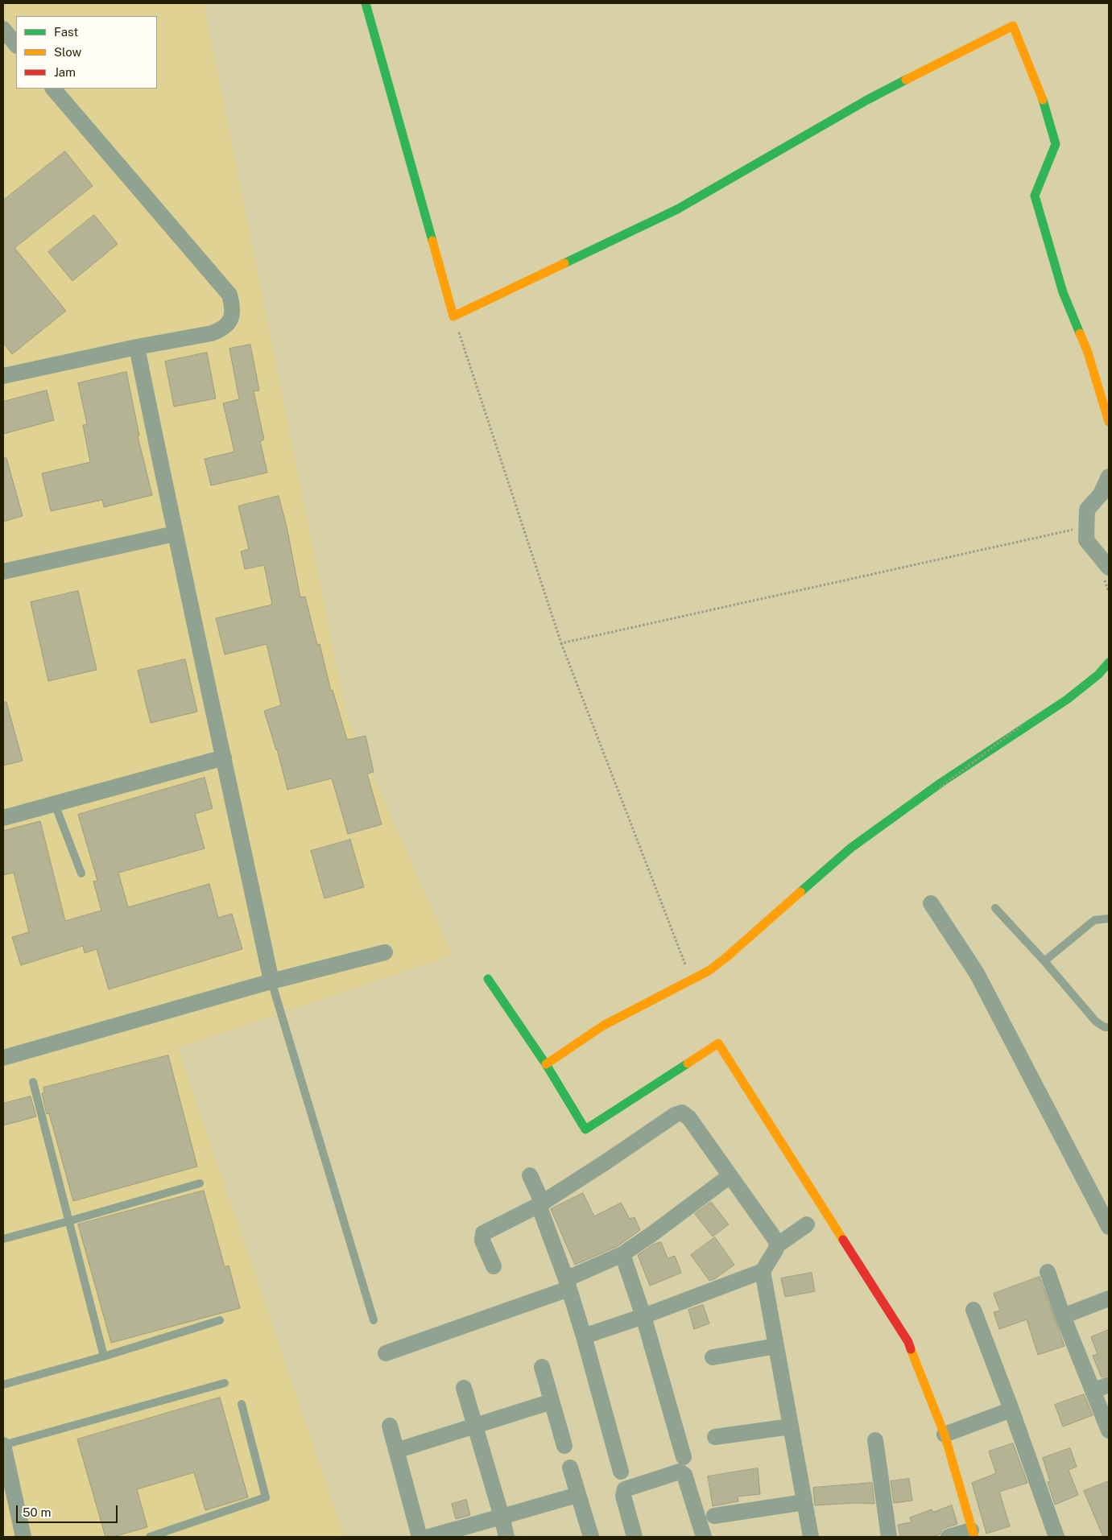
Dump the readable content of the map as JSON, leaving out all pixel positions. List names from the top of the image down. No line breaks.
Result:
{"legend":["Fast","Slow","Jam"],"scale_bar":"50 m"}
